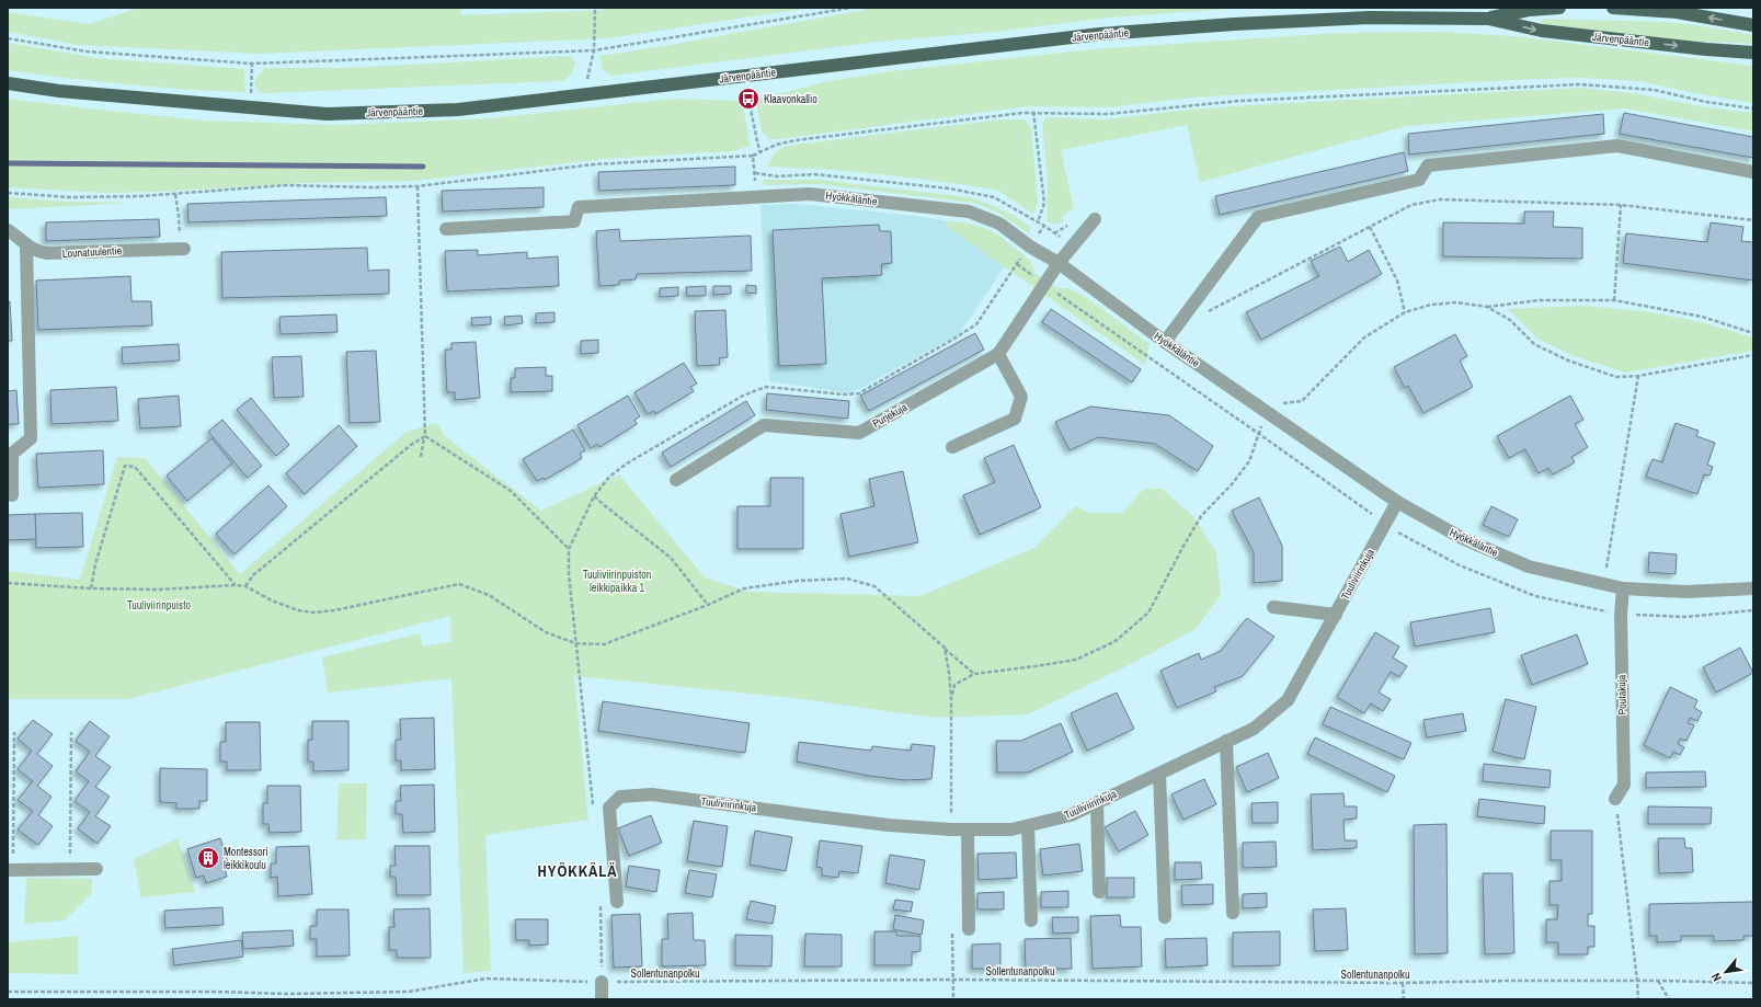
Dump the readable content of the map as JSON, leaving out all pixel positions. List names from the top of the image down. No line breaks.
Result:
{"streets":{"main road":["Järvenpääntie"],"street":["Hyökkäläntie","Lounatuulentie","Purjekuja","Tuuliviirinkuja","Poutakuja"],"path":["Sollentunanpolku"]},"crossings":[["Hyökkäläntie","Purjekuja"],["Hyökkäläntie","Tuuliviirinkuja"],["Hyökkäläntie","Poutakuja"]],"districts":["HYÖKKÄLÄ"],"parks":["Tuuliviirinpuiston leikkipaikka 1","Tuuliviirinpuisto"],"places":{"bus stop":["Klaavonkallio"],"building":["Montessori leikkikoulu"]},"north":"bottom left"}
